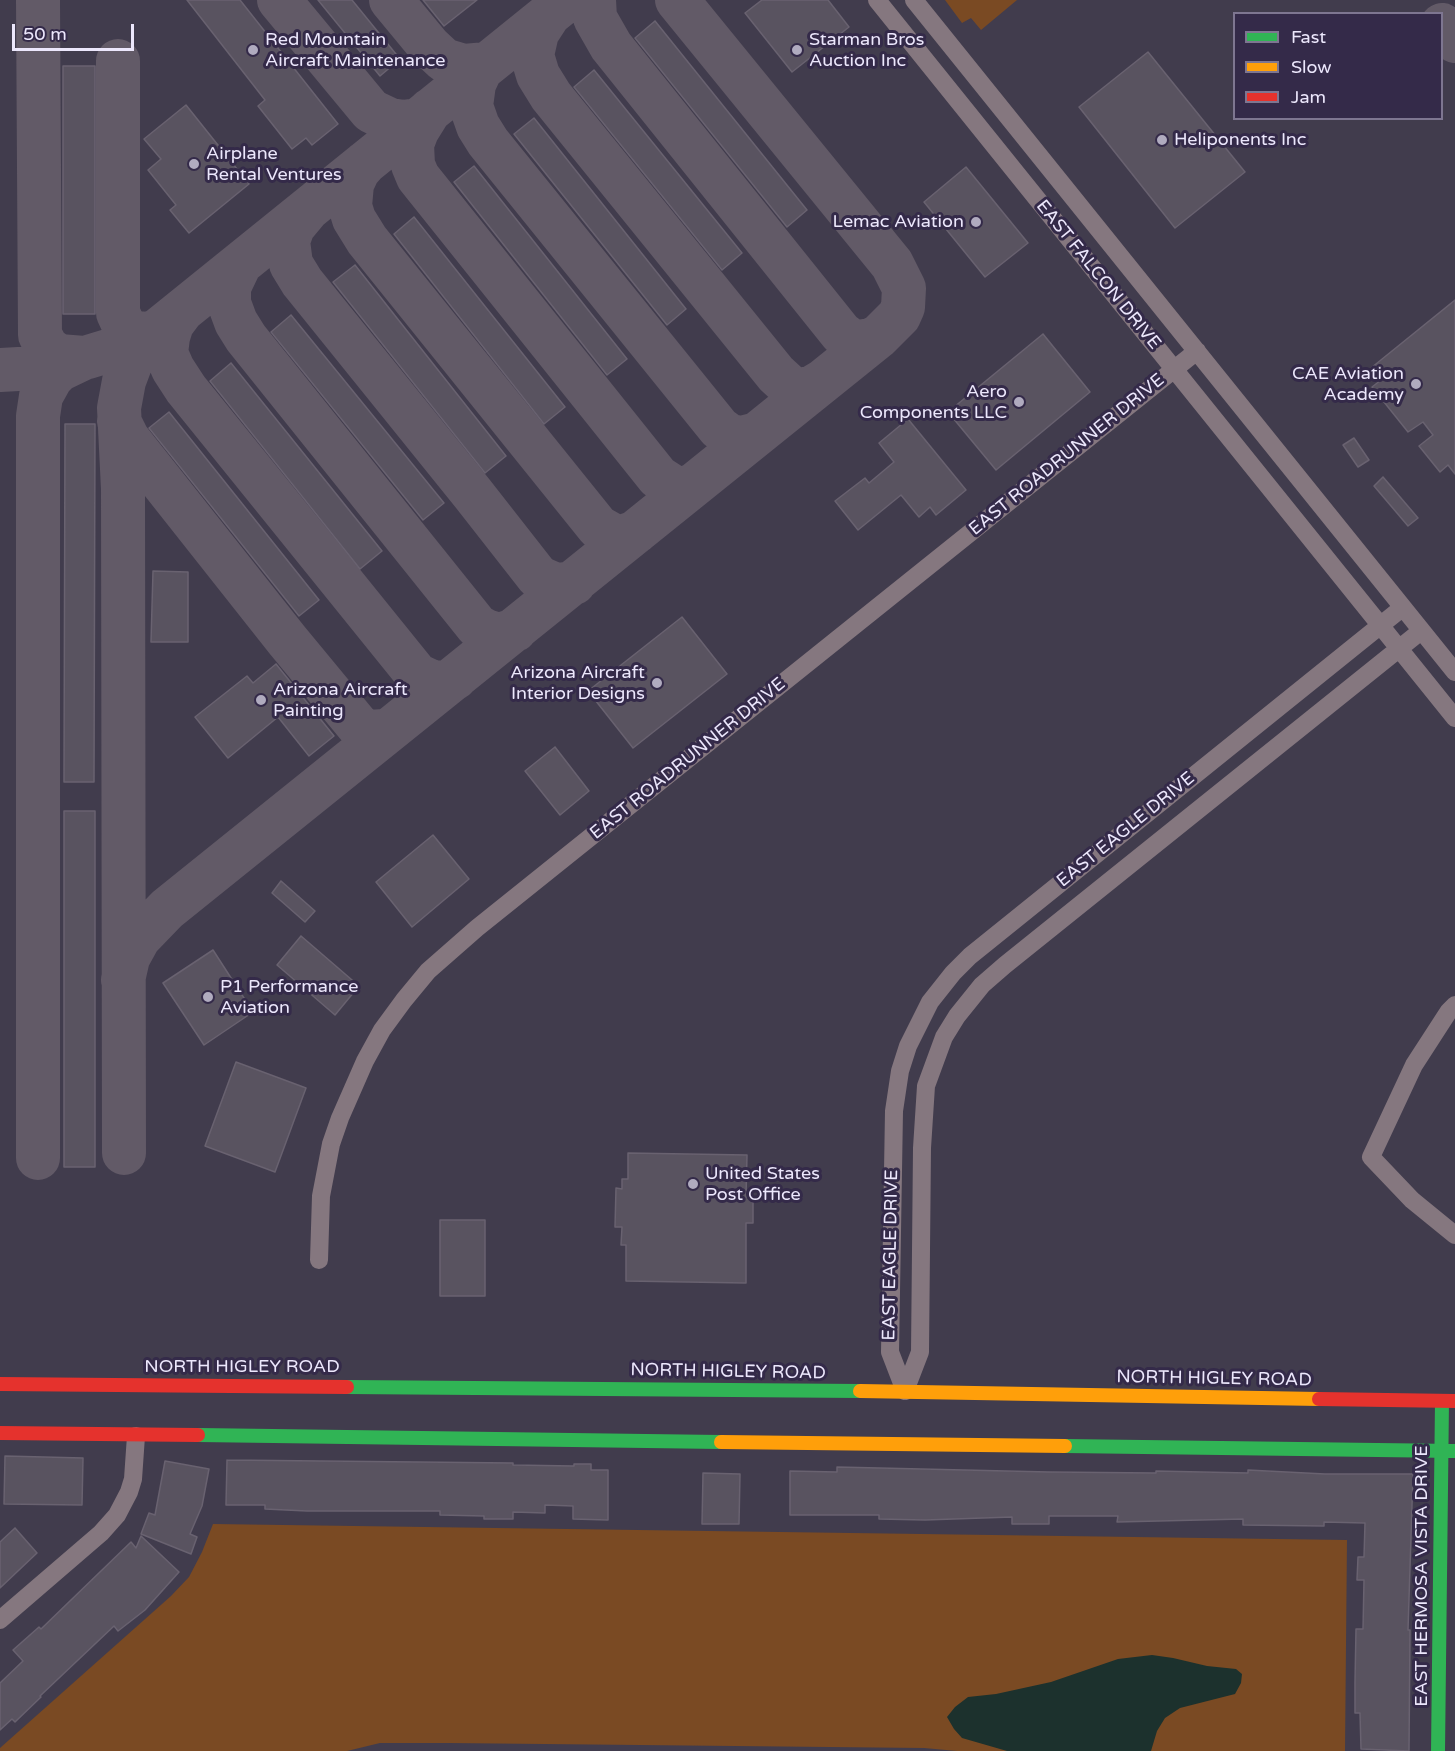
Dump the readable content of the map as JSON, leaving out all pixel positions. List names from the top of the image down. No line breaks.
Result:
{"streets":{"street":["EAST FALCON DRIVE","EAST ROADRUNNER DRIVE","EAST EAGLE DRIVE","NORTH HIGLEY ROAD","EAST HERMOSA VISTA DRIVE"]},"crossings":[["EAST FALCON DRIVE","EAST ROADRUNNER DRIVE"],["EAST FALCON DRIVE","EAST EAGLE DRIVE"],["EAST EAGLE DRIVE","NORTH HIGLEY ROAD"],["NORTH HIGLEY ROAD","EAST HERMOSA VISTA DRIVE"]],"places":["Red Mountain Aircraft Maintenance","Starman Bros Auction Inc","Heliponents Inc","Airplane Rental Ventures","Lemac Aviation","CAE Aviation Academy","Aero Components LLC","Arizona Aircraft Interior Designs","Arizona Aircraft Painting","P1 Performance Aviation","United States Post Office"],"legend":["Fast","Slow","Jam"],"scale_bar":"50 m"}
